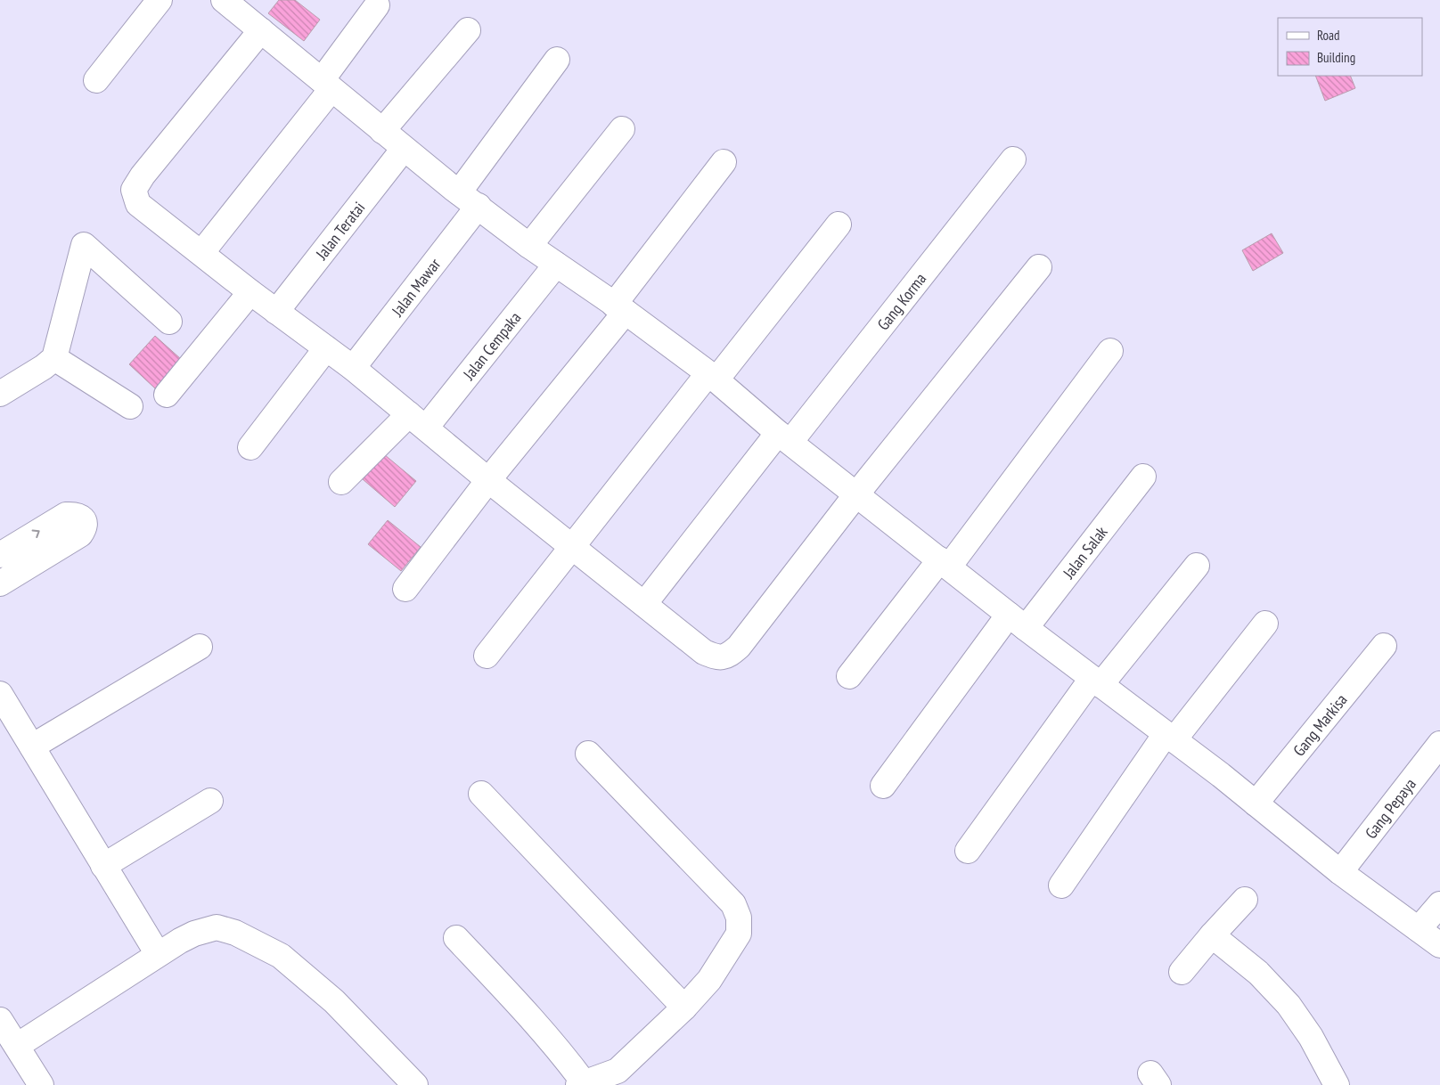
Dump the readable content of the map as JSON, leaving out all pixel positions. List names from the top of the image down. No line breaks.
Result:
{"streets":{"street":["Jalan Teratai","Jalan Mawar","Gang Korma","Jalan Cempaka","Jalan Salak","Gang Markisa","Gang Pepaya"]},"legend":["Road","Building"]}
